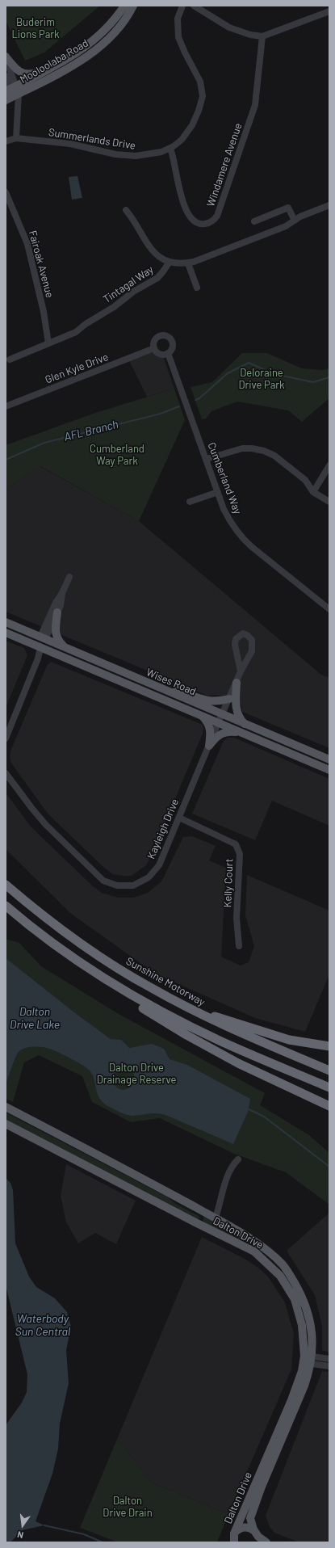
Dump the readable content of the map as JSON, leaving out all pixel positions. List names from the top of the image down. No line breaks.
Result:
{"streets":{"highway":["Sunshine Motorway"],"main road":["Mooloolaba Road","Wises Road","Dalton Drive"],"street":["Summerlands Drive","Windamere Avenue","Fairoak Avenue","Tintagal Way","Glen Kyle Drive","Cumberland Way","Kayleigh Drive","Kelly Court"]},"crossings":[["Summerlands Drive","Windamere Avenue"],["Fairoak Avenue","Tintagal Way"],["Glen Kyle Drive","Cumberland Way"],["Wises Road","Kayleigh Drive"],["Kayleigh Drive","Kelly Court"]],"water":["AFL Branch","Dalton Drive Lake","Waterbody Sun Central"],"parks":["Buderim Lions Park","Deloraine Drive Park","Cumberland Way Park","Dalton Drive Drainage Reserve","Dalton Drive Drain"],"north":"bottom"}
